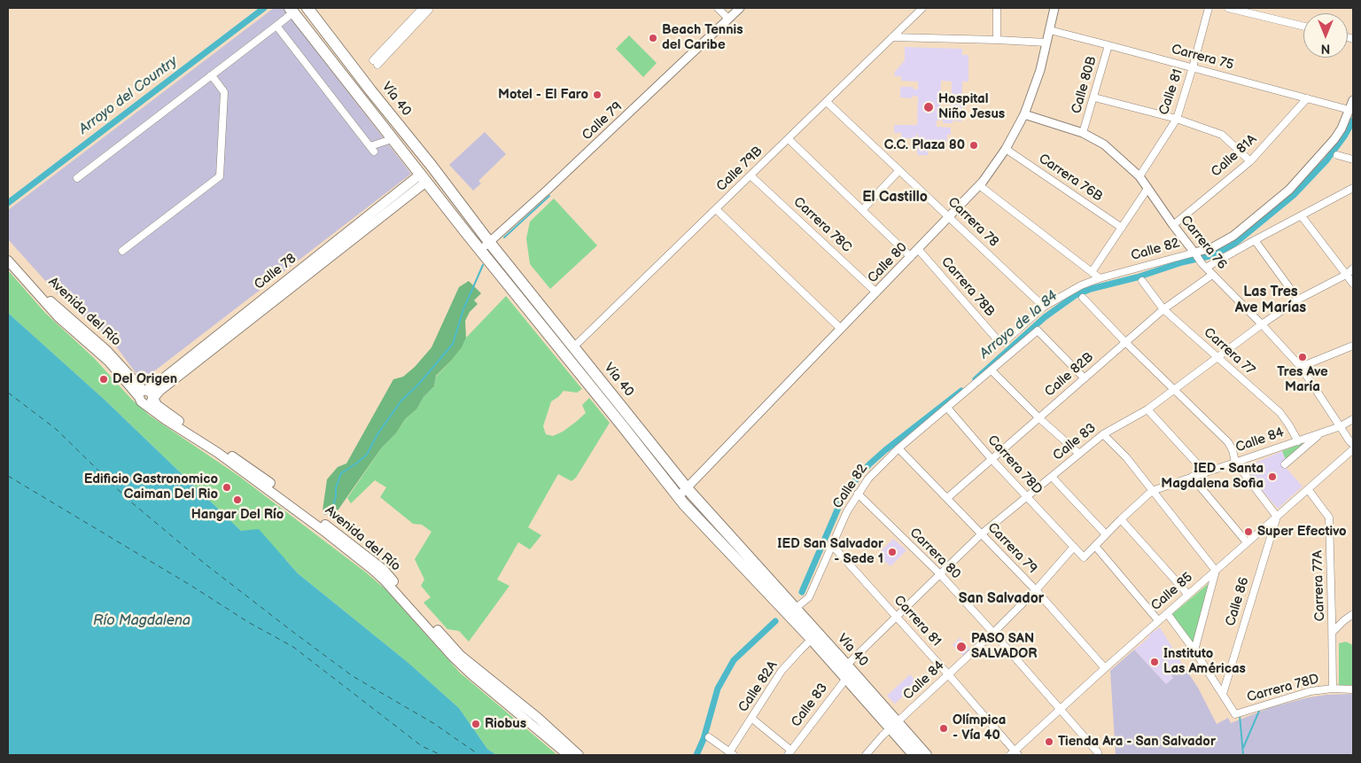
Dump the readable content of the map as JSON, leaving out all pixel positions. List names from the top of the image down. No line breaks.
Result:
{"streets":{"highway":["Vía 40"],"main road":["Calle 78","Avenida del Río"],"street":["Carrera 75","Calle 80B","Calle 81","Calle 79","Calle 81A","Calle 79B","Carrera 76B","Carrera 78","Carrera 78C","Carrera 76","Calle 82","Calle 80","Carrera 78B","Carrera 77","Calle 82B","Calle 84","Calle 83","Carrera 78D","Carrera 79","Carrera 80","Carrera 77A","Calle 85","Calle 86","Carrera 81","Calle 82A"]},"crossings":[["Carrera 75","Calle 80B"],["Carrera 75","Calle 81"],["Carrera 75","Calle 81A"],["Carrera 75","Calle 82"],["Carrera 75","Calle 80"],["Calle 80B","Carrera 76"],["Calle 81","Carrera 76"],["Vía 40","Calle 79"],["Vía 40","Calle 79B"],["Vía 40","Calle 82"],["Vía 40","Calle 80"],["Vía 40","Calle 78"],["Vía 40","Calle 84"],["Vía 40","Calle 83"],["Vía 40","Calle 82A"],["Calle 81A","Carrera 76"],["Calle 79B","Carrera 78"],["Calle 79B","Carrera 78C"],["Carrera 76B","Calle 80"],["Carrera 78","Calle 82"],["Carrera 78","Calle 80"],["Carrera 78C","Calle 80"],["Carrera 76","Calle 82"],["Carrera 76","Calle 80"],["Carrera 76","Calle 82B"],["Carrera 76","Calle 84"],["Carrera 76","Calle 83"],["Calle 82","Carrera 78B"],["Calle 82","Calle 82B"],["Calle 82","Carrera 78D"],["Calle 82","Carrera 79"],["Calle 82","Carrera 80"],["Calle 82","Carrera 81"],["Calle 80","Carrera 78B"],["Calle 78","Avenida del Río"],["Carrera 77","Calle 82B"],["Carrera 77","Calle 84"],["Carrera 77","Calle 83"],["Calle 82B","Carrera 78D"],["Calle 82B","Carrera 79"],["Calle 84","Carrera 78D"],["Calle 84","Carrera 79"],["Calle 84","Carrera 80"],["Calle 84","Carrera 81"],["Calle 83","Carrera 78D"],["Calle 83","Carrera 79"],["Calle 83","Carrera 80"],["Calle 83","Carrera 81"],["Carrera 78D","Carrera 77A"],["Carrera 78D","Calle 85"],["Carrera 78D","Calle 86"],["Carrera 79","Calle 85"],["Carrera 80","Calle 85"],["Carrera 77A","Calle 85"],["Calle 85","Calle 86"],["Calle 85","Carrera 81"]],"districts":["El Castillo","Las Tres Ave Marías","San Salvador"],"water":["Arroyo del Country","Arroyo de la 84","Río Magdalena"],"places":["Beach Tennis del Caribe","Motel - El Faro","Hospital Niño Jesus","C.C. Plaza 80","Tres Ave María","Del Origen","IED - Santa Magdalena Sofia","Edificio Gastronomico Caiman Del Rio","Hangar Del Río","Super Efectivo","IED San Salvador - Sede 1","PASO SAN SALVADOR","Instituto Las Américas","Riobus","Olímpica - Vía 40","Tienda Ara - San Salvador"],"north":"bottom"}
